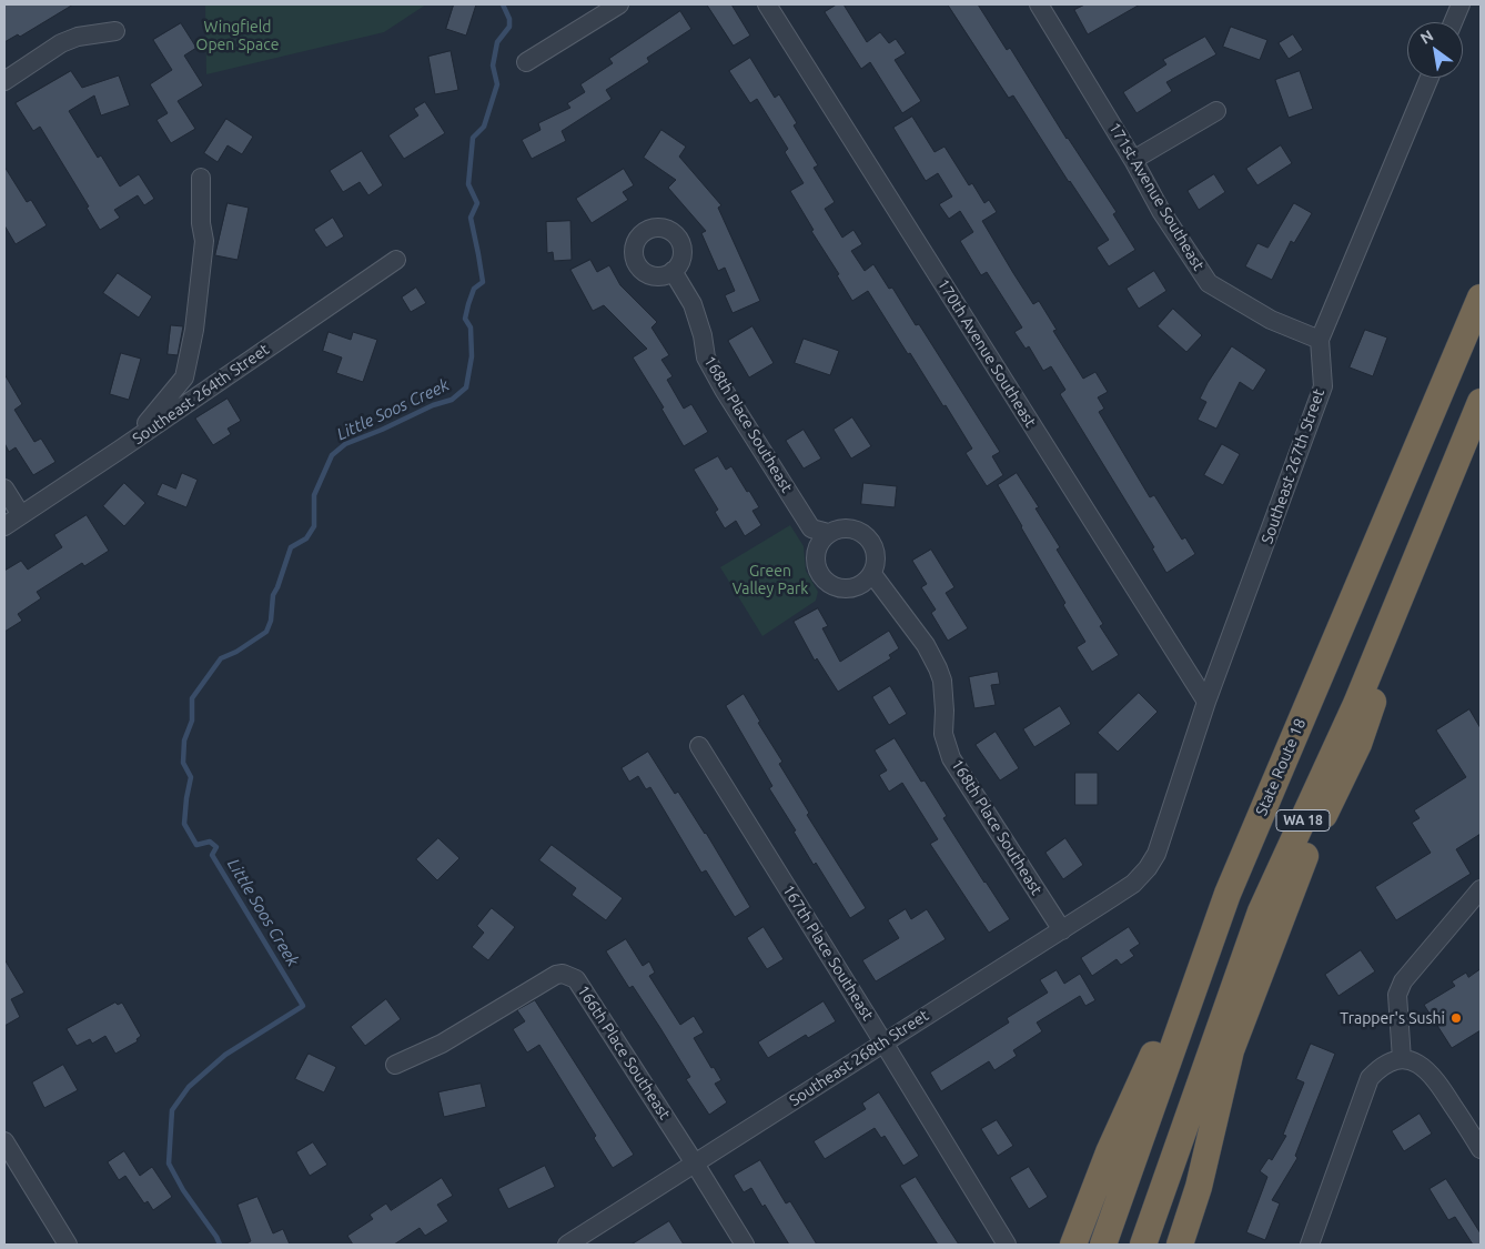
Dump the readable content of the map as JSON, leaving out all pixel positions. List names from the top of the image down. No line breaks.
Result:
{"streets":{"highway":["State Route 18","WA 18"],"street":["171st Avenue Southeast","170th Avenue Southeast","Southeast 264th Street","168th Place Southeast","Southeast 267th Street","167th Place Southeast","166th Place Southeast","Southeast 268th Street"]},"crossings":[["171st Avenue Southeast","Southeast 267th Street"],["170th Avenue Southeast","Southeast 267th Street"],["168th Place Southeast","Southeast 268th Street"],["Southeast 267th Street","Southeast 268th Street"],["167th Place Southeast","Southeast 268th Street"],["166th Place Southeast","Southeast 268th Street"]],"water":["Little Soos Creek"],"parks":["Wingfield Open Space","Green Valley Park"],"places":["Trapper's Sushi"],"north":"top left"}
